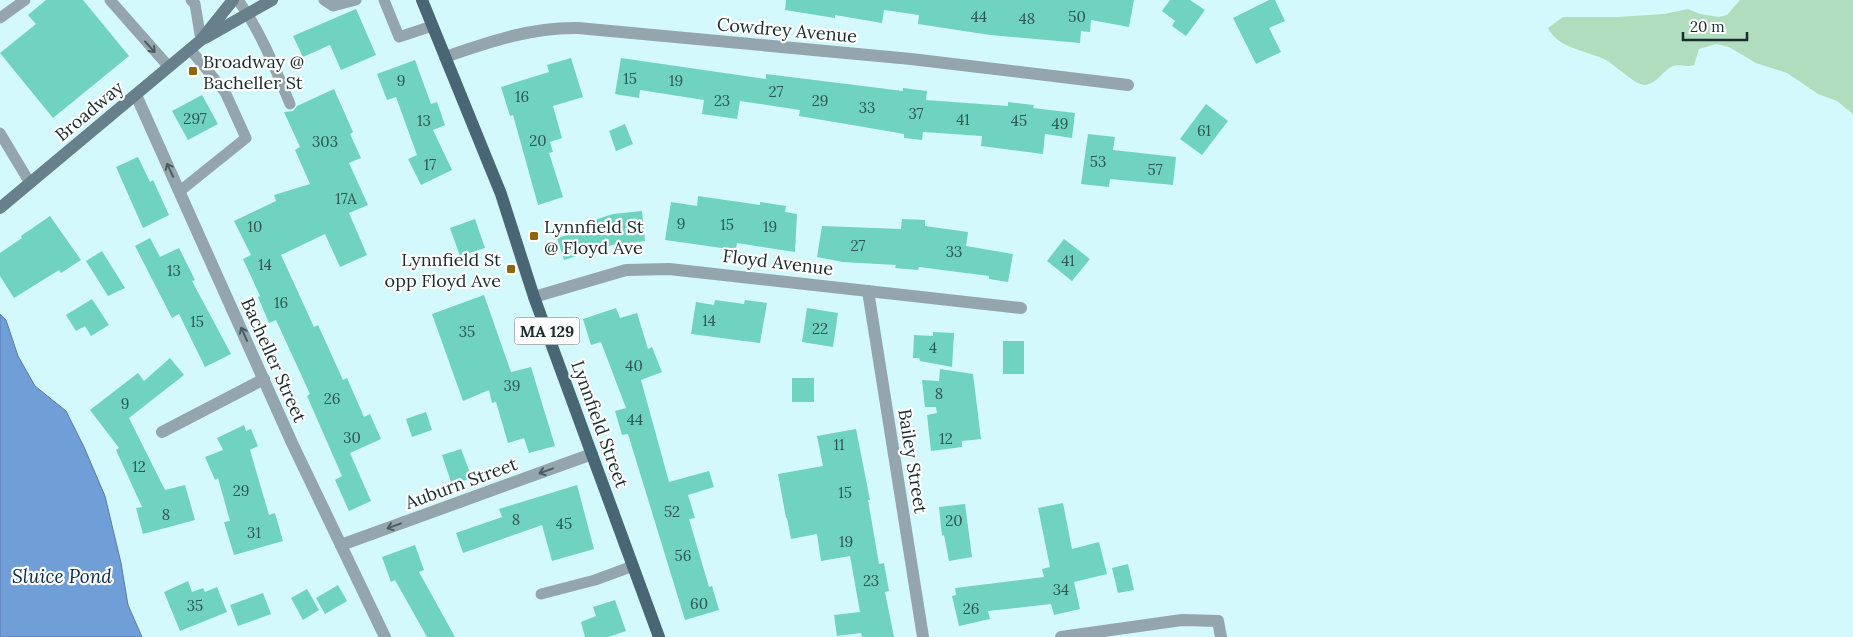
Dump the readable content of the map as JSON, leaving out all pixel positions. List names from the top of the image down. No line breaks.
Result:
{"streets":{"main road":["Broadway","MA 129","Lynnfield Street"],"street":["Cowdrey Avenue","Floyd Avenue","Bacheller Street","Bailey Street","Auburn Street"]},"crossings":[["Cowdrey Avenue","Lynnfield Street"],["Broadway","Bacheller Street"],["Floyd Avenue","Lynnfield Street"],["Floyd Avenue","Bailey Street"],["Bacheller Street","Auburn Street"],["Lynnfield Street","Auburn Street"]],"one_way":["Bacheller Street","Auburn Street"],"water":["Sluice Pond"],"places":{"transit":["Broadway @ Bacheller St","Lynnfield St @ Floyd Ave","Lynnfield St opp Floyd Ave"]},"house_numbers":["44","50","48","15","9","19","27","16","23","29","33","37","297","41","13","45","49","61","20","303","53","17","57","17A","9","15","10","19","27","33","41","14","13","16","14","15","22","35","4","40","39","8","26","9","44","30","12","11","12","29","15","52","8","8","20","45","31","19","56","23","34","60","35","26"],"scale_bar":"20 m"}
